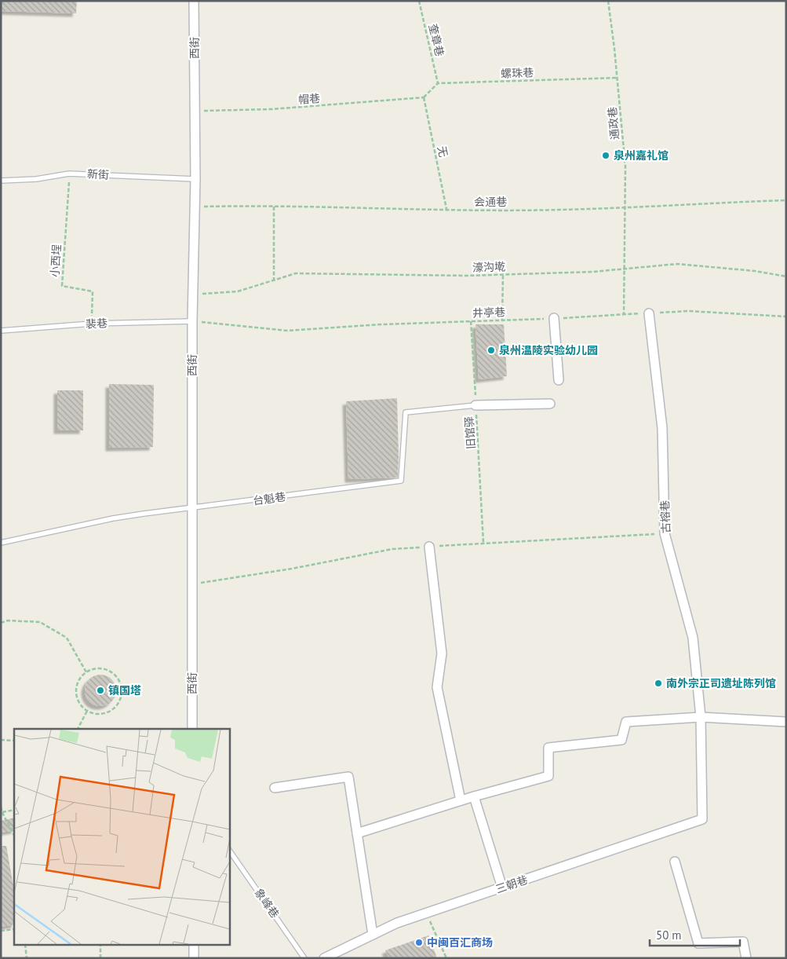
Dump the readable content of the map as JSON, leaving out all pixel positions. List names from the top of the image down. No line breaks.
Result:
{"streets":{"street":["西街","古榕巷","三朝巷"],"lane":["新街","裴巷","台魁巷","象峰巷"],"path":["奎章巷","螺珠巷","帽巷","通政巷","无","会通巷","小西埕","濠沟墘","井亭巷","旧馆驿"]},"crossings":[["奎章巷","螺珠巷"],["西街","帽巷"],["西街","新街"],["西街","会通巷"],["西街","濠沟墘"],["西街","井亭巷"],["西街","裴巷"],["西街","台魁巷"],["螺珠巷","通政巷"],["帽巷","无"],["通政巷","会通巷"],["通政巷","濠沟墘"],["通政巷","井亭巷"],["无","会通巷"],["新街","小西埕"],["小西埕","裴巷"],["井亭巷","裴巷"],["井亭巷","旧馆驿"],["井亭巷","古榕巷"],["旧馆驿","台魁巷"],["古榕巷","三朝巷"]],"places":["泉州嘉礼馆","泉州温陵实验幼儿园","南外宗正司遗址陈列馆","镇国塔","中闽百汇商场"],"scale_bar":"50 m"}
